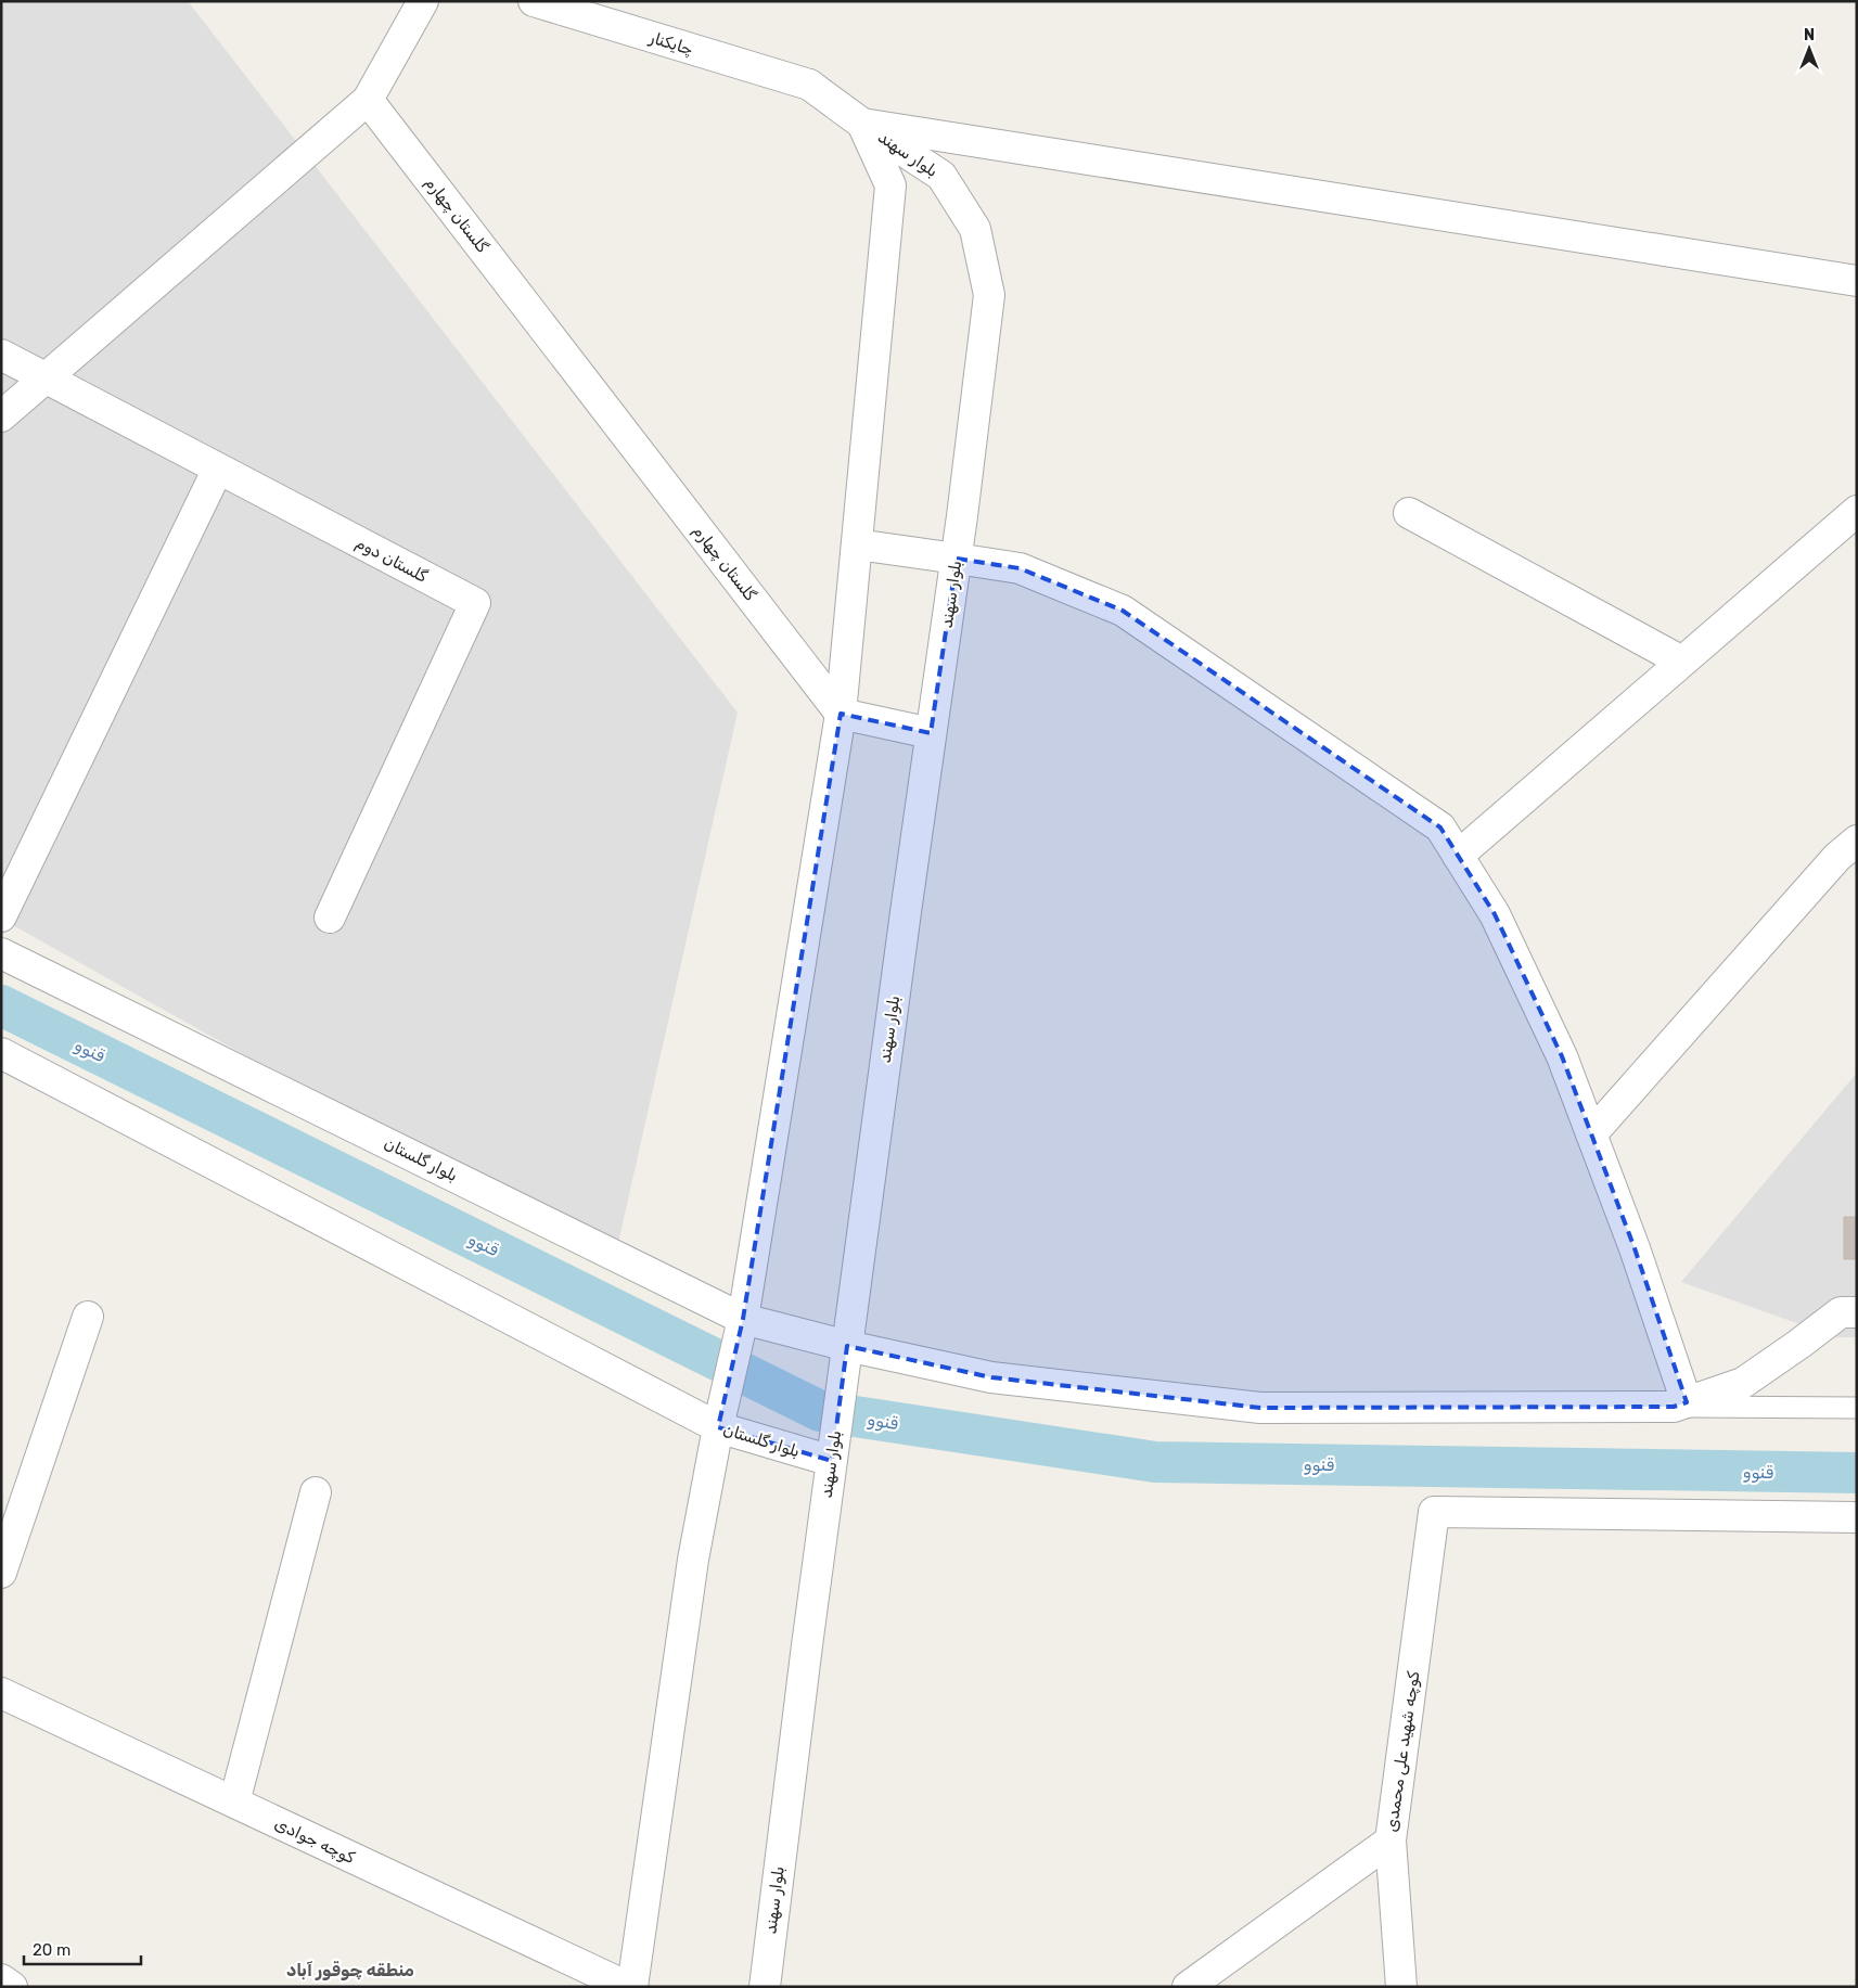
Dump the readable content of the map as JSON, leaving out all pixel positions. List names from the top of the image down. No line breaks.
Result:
{"streets":{"street":["چایکنار","بلوار سهند","گلستان چهارم","گلستان دوم","بلوار گلستان","کوچه شهید علی محمدی","کوچه جوادی"]},"crossings":[["چایکنار","بلوار سهند"],["بلوار سهند","گلستان چهارم"],["بلوار سهند","بلوار گلستان"],["بلوار سهند","کوچه جوادی"]],"districts":["منطقه چوقور آباد"],"water":["قنوو"],"scale_bar":"20 m","north":"top"}
